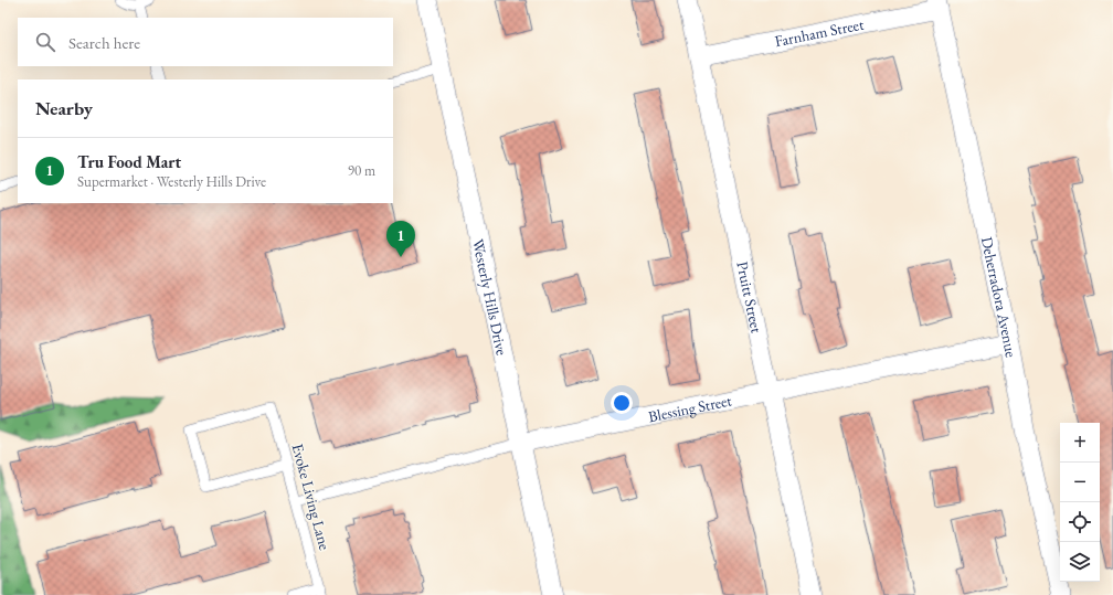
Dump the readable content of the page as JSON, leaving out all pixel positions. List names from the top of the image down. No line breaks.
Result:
{"streets":{"street":["Farnham Street","Pruitt Street","Westerly Hills Drive","Deherradora Avenue","Blessing Street"],"lane":["Evoke Living Lane"]},"crossings":[["Farnham Street","Pruitt Street"],["Farnham Street","Deherradora Avenue"],["Pruitt Street","Blessing Street"],["Westerly Hills Drive","Blessing Street"],["Deherradora Avenue","Blessing Street"],["Blessing Street","Evoke Living Lane"]],"page":{"search":"Search here","heading":"Nearby","list":[{"mark":"1","name":"Tru Food Mart","note":"Supermarket · Westerly Hills Drive","value":"90 m"}],"pins":"1","map_buttons":["+","−"]}}
